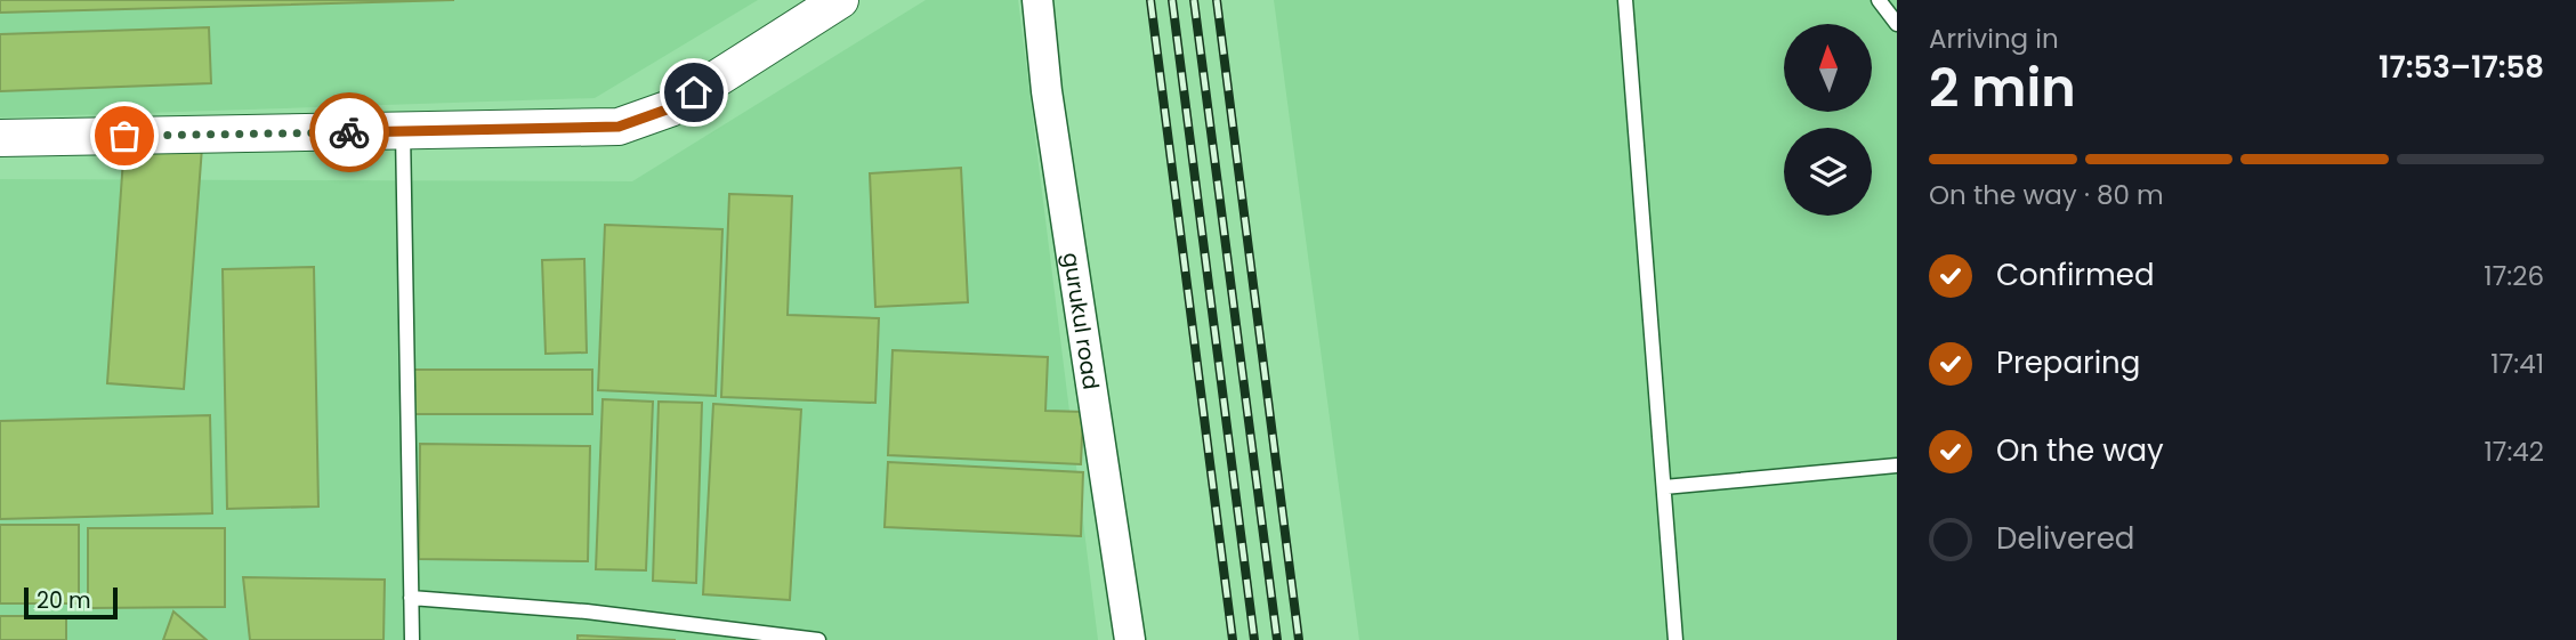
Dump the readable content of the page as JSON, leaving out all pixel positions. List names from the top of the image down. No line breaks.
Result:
{"streets":{"street":["gurukul road"]},"scale_bar":"20 m","north":"top","page":{"heading":["2 min","Arriving in","17:53–17:58"],"bar":"On the way · 80 m","list":[["Confirmed","17:26"],["Preparing","17:41"],["On the way","17:42"],"Delivered"],"scale":"20 m"}}
